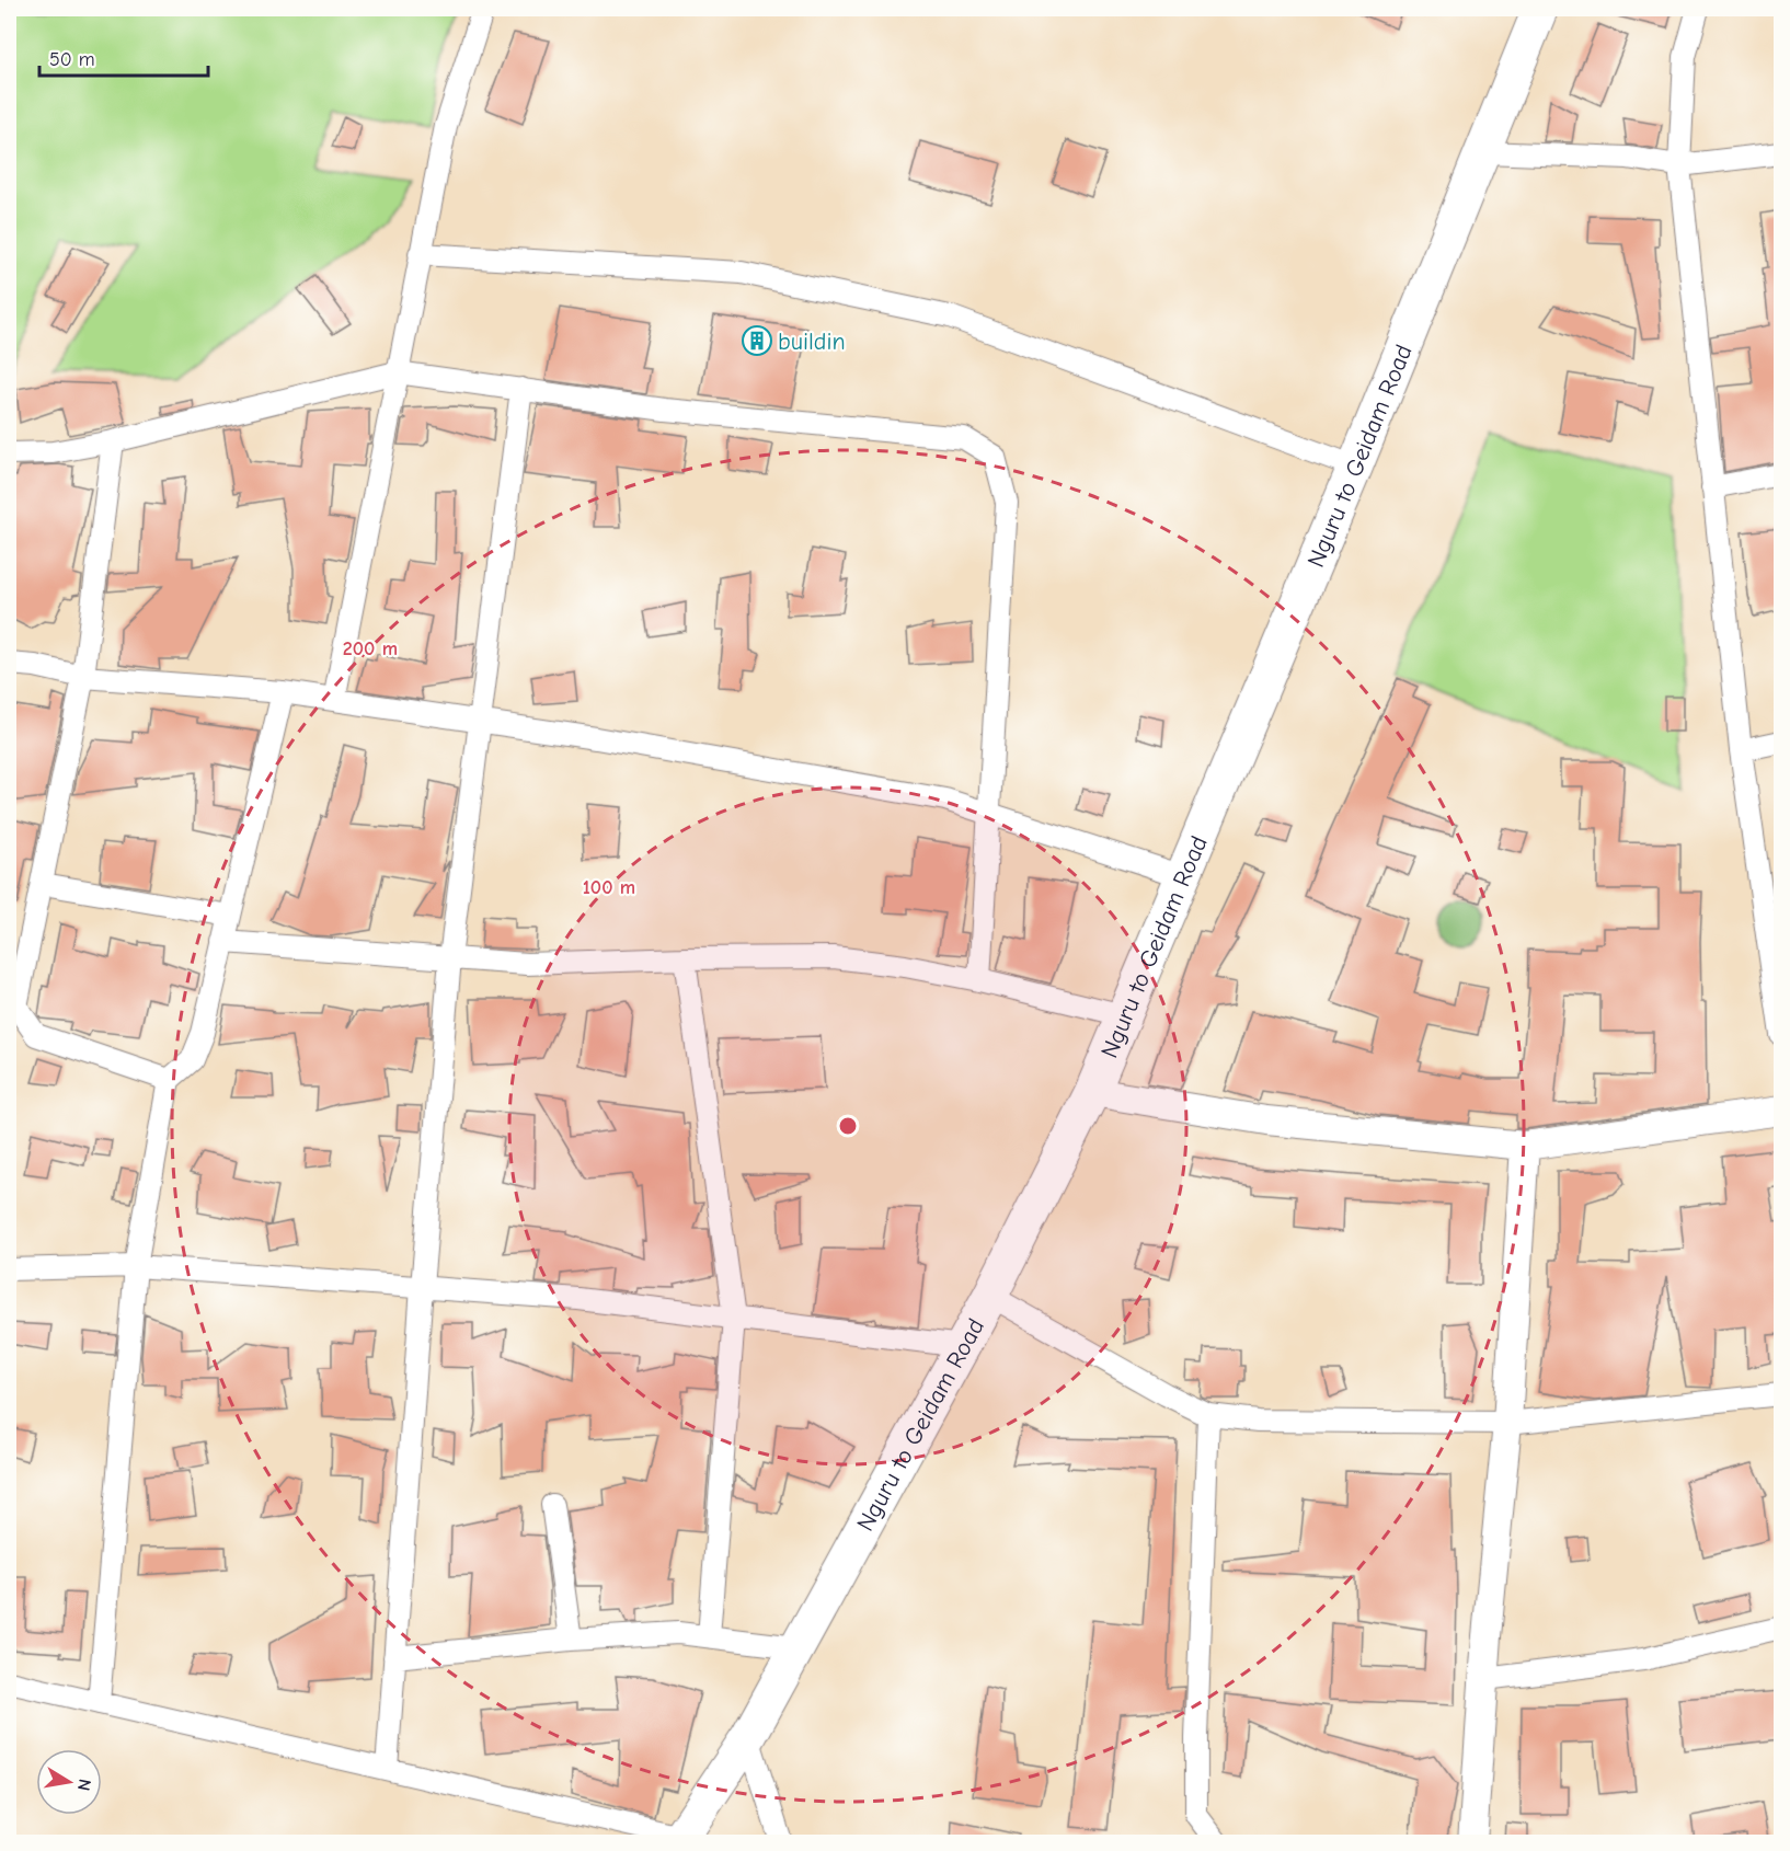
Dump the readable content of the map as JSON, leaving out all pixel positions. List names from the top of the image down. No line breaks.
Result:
{"streets":{"main road":["Nguru to Geidam Road"]},"places":{"building":["buildin"]},"scale_bar":"50 m","north":"right","rings":["200 m","100 m"]}
